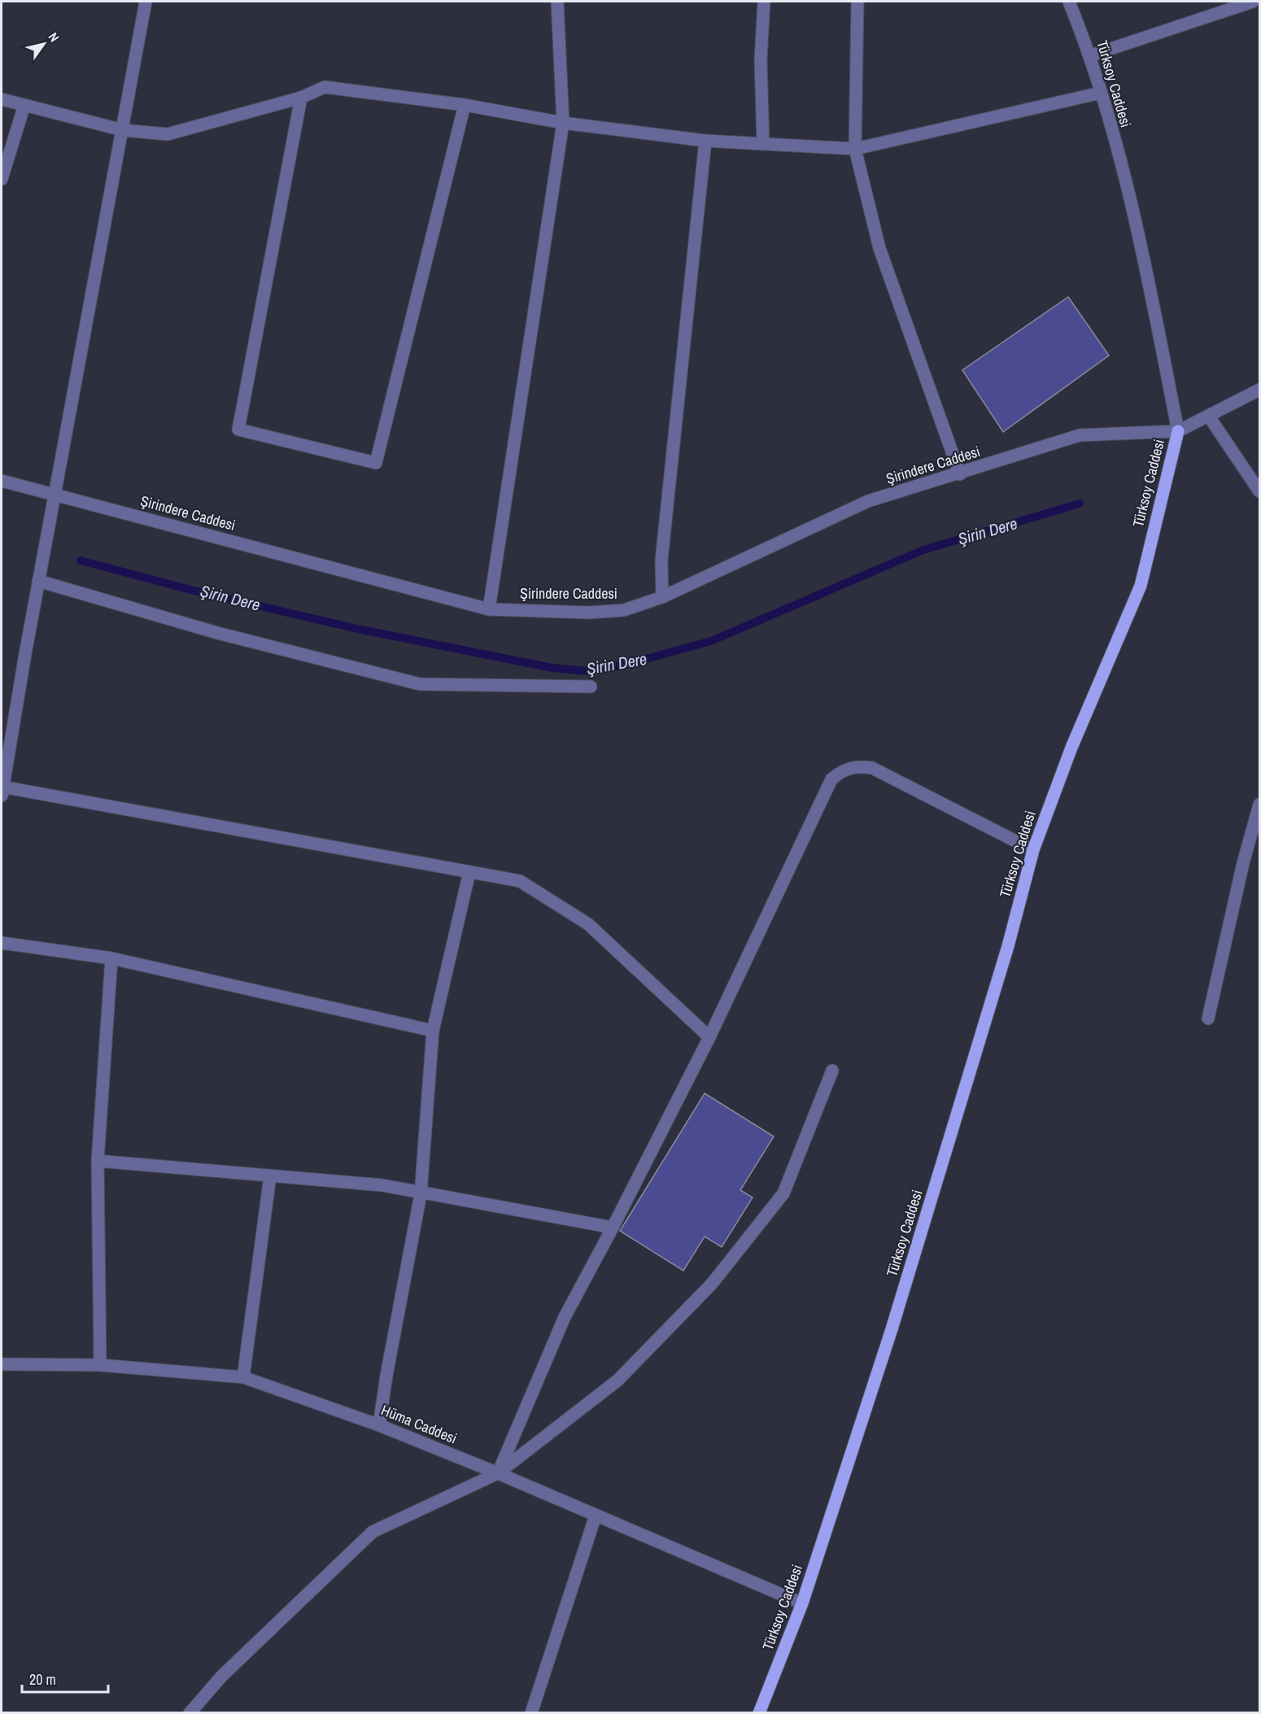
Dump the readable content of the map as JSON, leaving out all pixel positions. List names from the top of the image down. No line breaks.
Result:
{"streets":{"main road":["Türksoy Caddesi"],"street":["Şirindere Caddesi","Hüma Caddesi"]},"crossings":[["Türksoy Caddesi","Şirindere Caddesi"],["Türksoy Caddesi","Hüma Caddesi"]],"water":["Şirin Dere"],"scale_bar":"20 m","north":"top right"}
